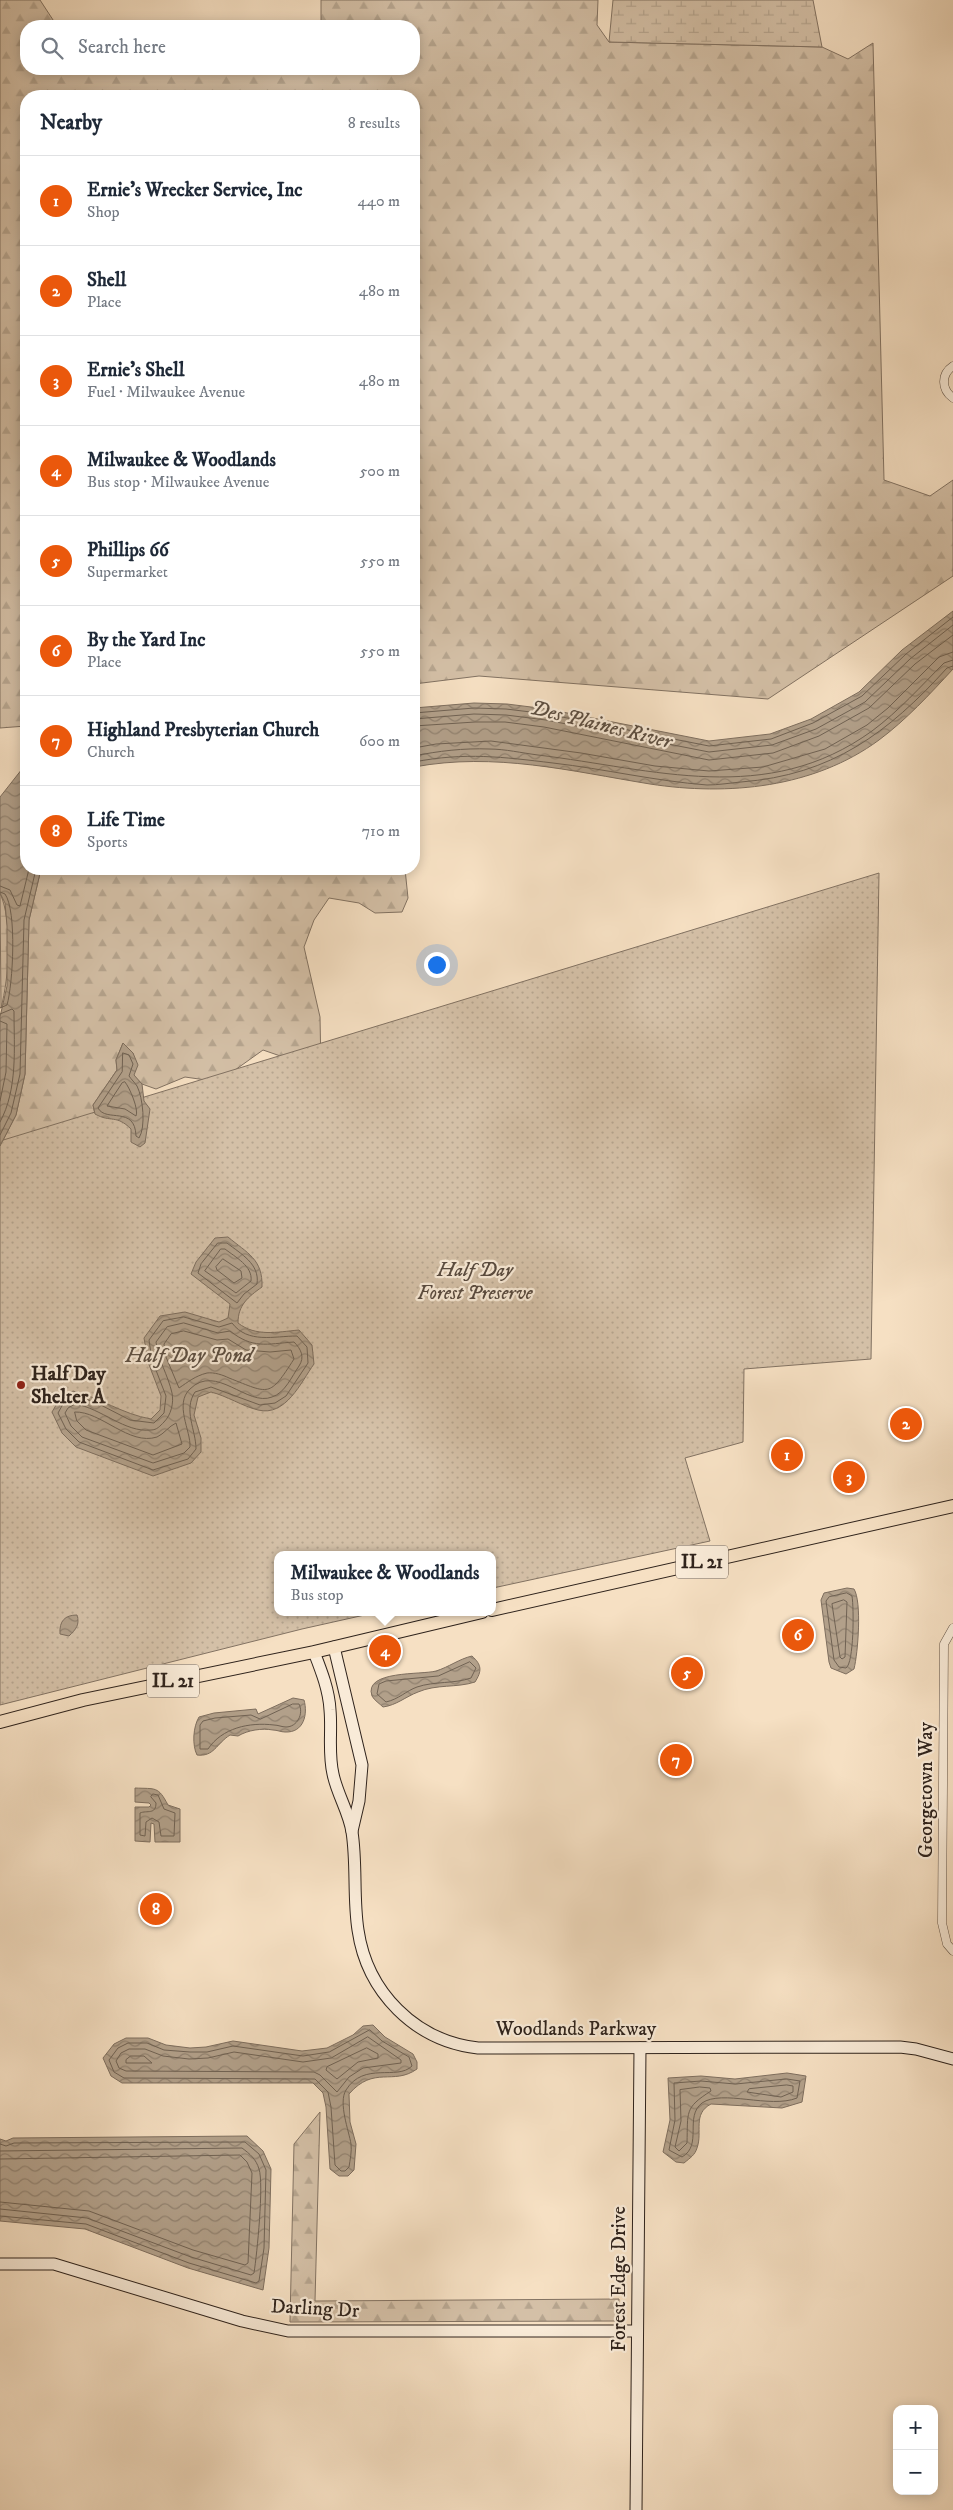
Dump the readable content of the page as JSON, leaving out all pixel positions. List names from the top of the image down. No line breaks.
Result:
{"streets":{"main road":["IL 21"],"street":["Georgetown Way","Woodlands Parkway","Forest Edge Drive","Darling Dr"]},"crossings":[["IL 21","Woodlands Parkway"],["Woodlands Parkway","Forest Edge Drive"],["Forest Edge Drive","Darling Dr"]],"water":["Des Plaines River","Half Day Pond"],"parks":["Half Day Forest Preserve"],"places":["Half Day Shelter A"],"page":{"search":"Search here","heading":["Nearby","8 results"],"list":[{"mark":"1","name":"Ernie's Wrecker Service, Inc","note":"Shop","value":"440 m"},{"mark":"2","name":"Shell","note":"Place","value":"480 m"},{"mark":"3","name":"Ernie's Shell","note":"Fuel · Milwaukee Avenue","value":"480 m"},{"mark":"4","name":"Milwaukee & Woodlands","note":"Bus stop · Milwaukee Avenue","value":"500 m"},{"mark":"5","name":"Phillips 66","note":"Supermarket","value":"550 m"},{"mark":"6","name":"By the Yard Inc","note":"Place","value":"550 m"},{"mark":"7","name":"Highland Presbyterian Church","note":"Church","value":"600 m"},{"mark":"8","name":"Life Time","note":"Sports","value":"710 m"}],"pins":["2","1","3","6","4","5","7","8"],"popup":["Milwaukee & Woodlands","Bus stop"],"map_buttons":["+","−"]}}
